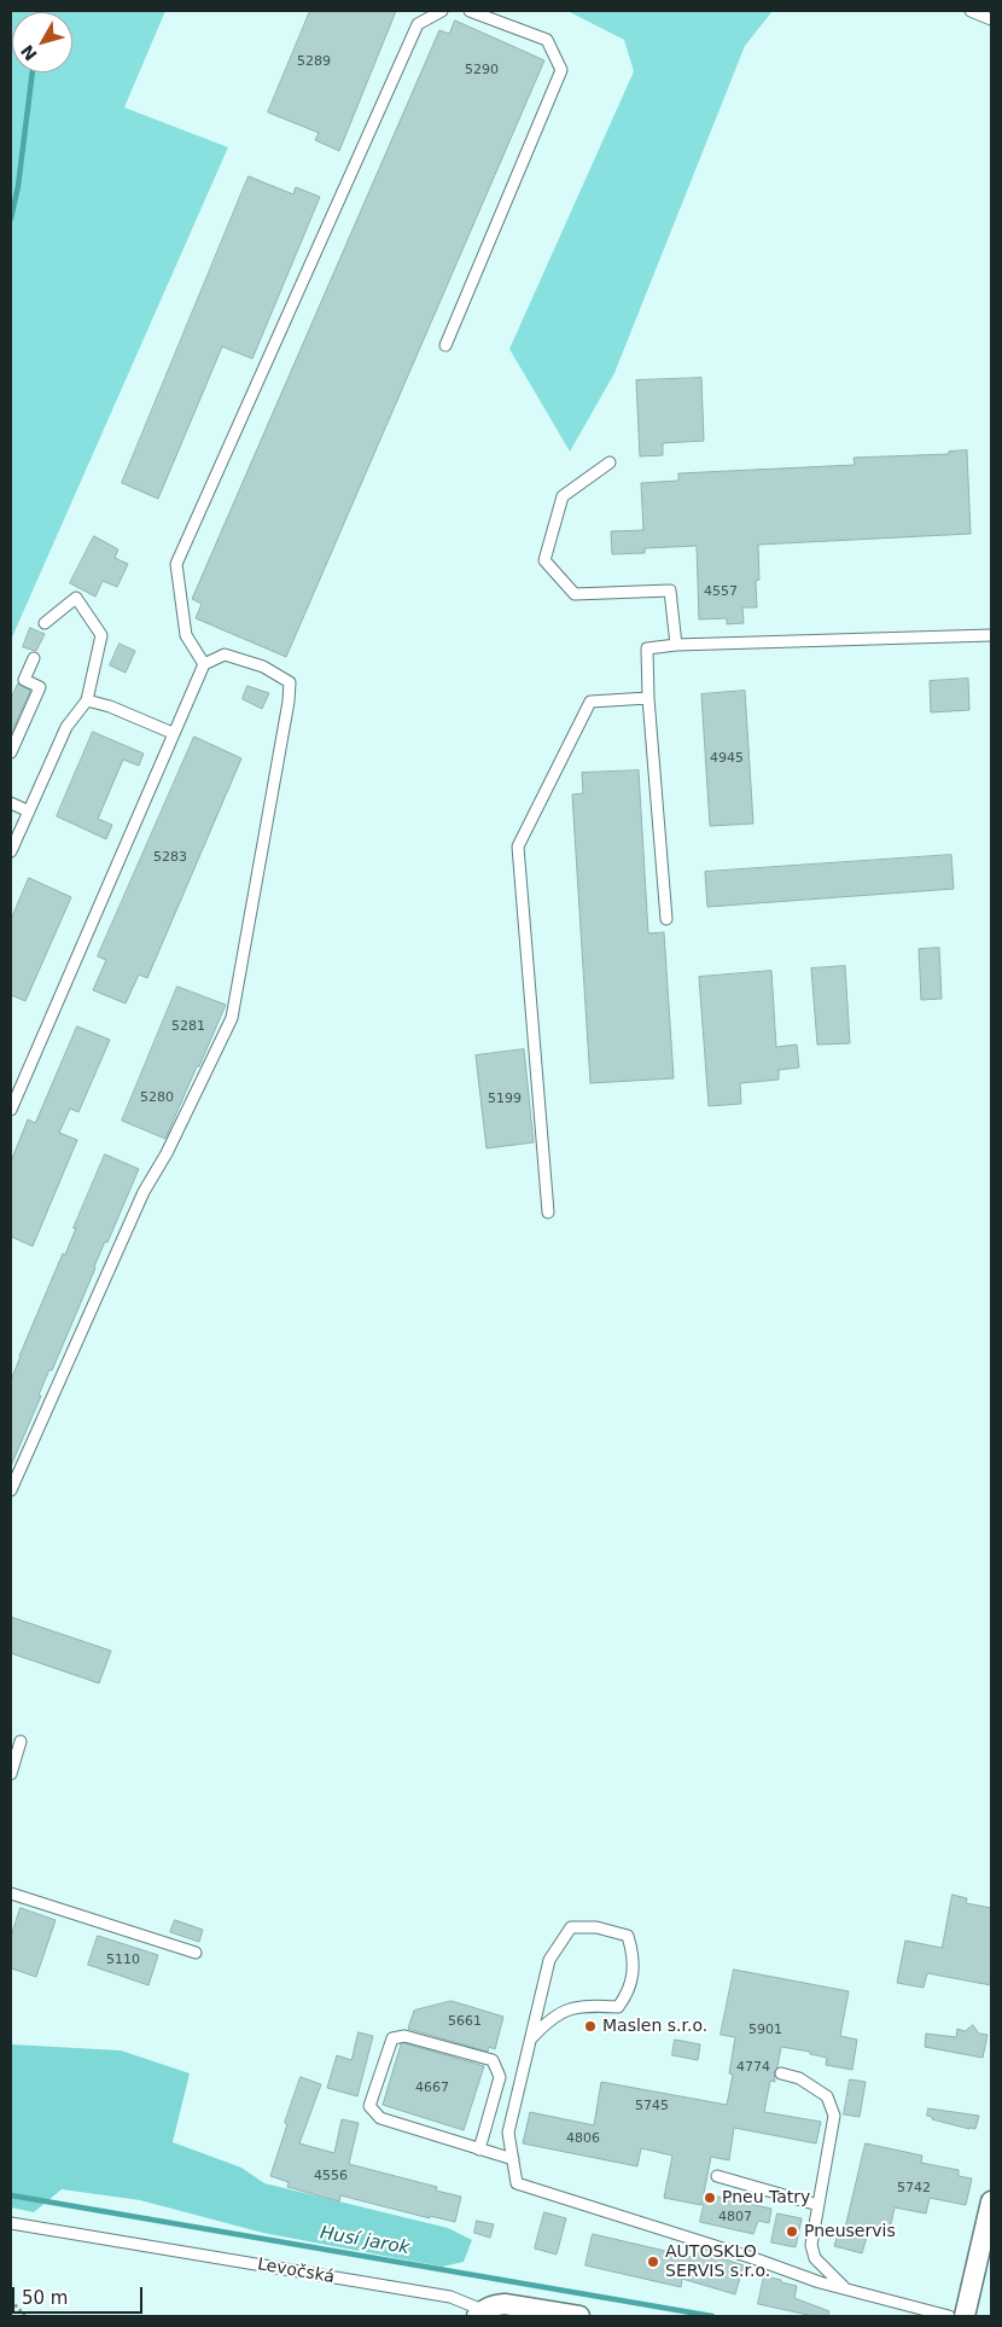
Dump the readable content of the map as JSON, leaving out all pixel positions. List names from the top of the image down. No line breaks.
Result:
{"streets":{"street":["Levočská"]},"water":["Husí jarok"],"places":["Maslen s.r.o.","Pneu Tatry","Pneuservis","AUTOSKLO SERVIS s.r.o."],"house_numbers":["5289","5290","4557","4945","5283","5281","5280","5199","5110","5661","5901","4774","4667","5745","4806","4556","5742","4807"],"scale_bar":"50 m","north":"bottom left"}
